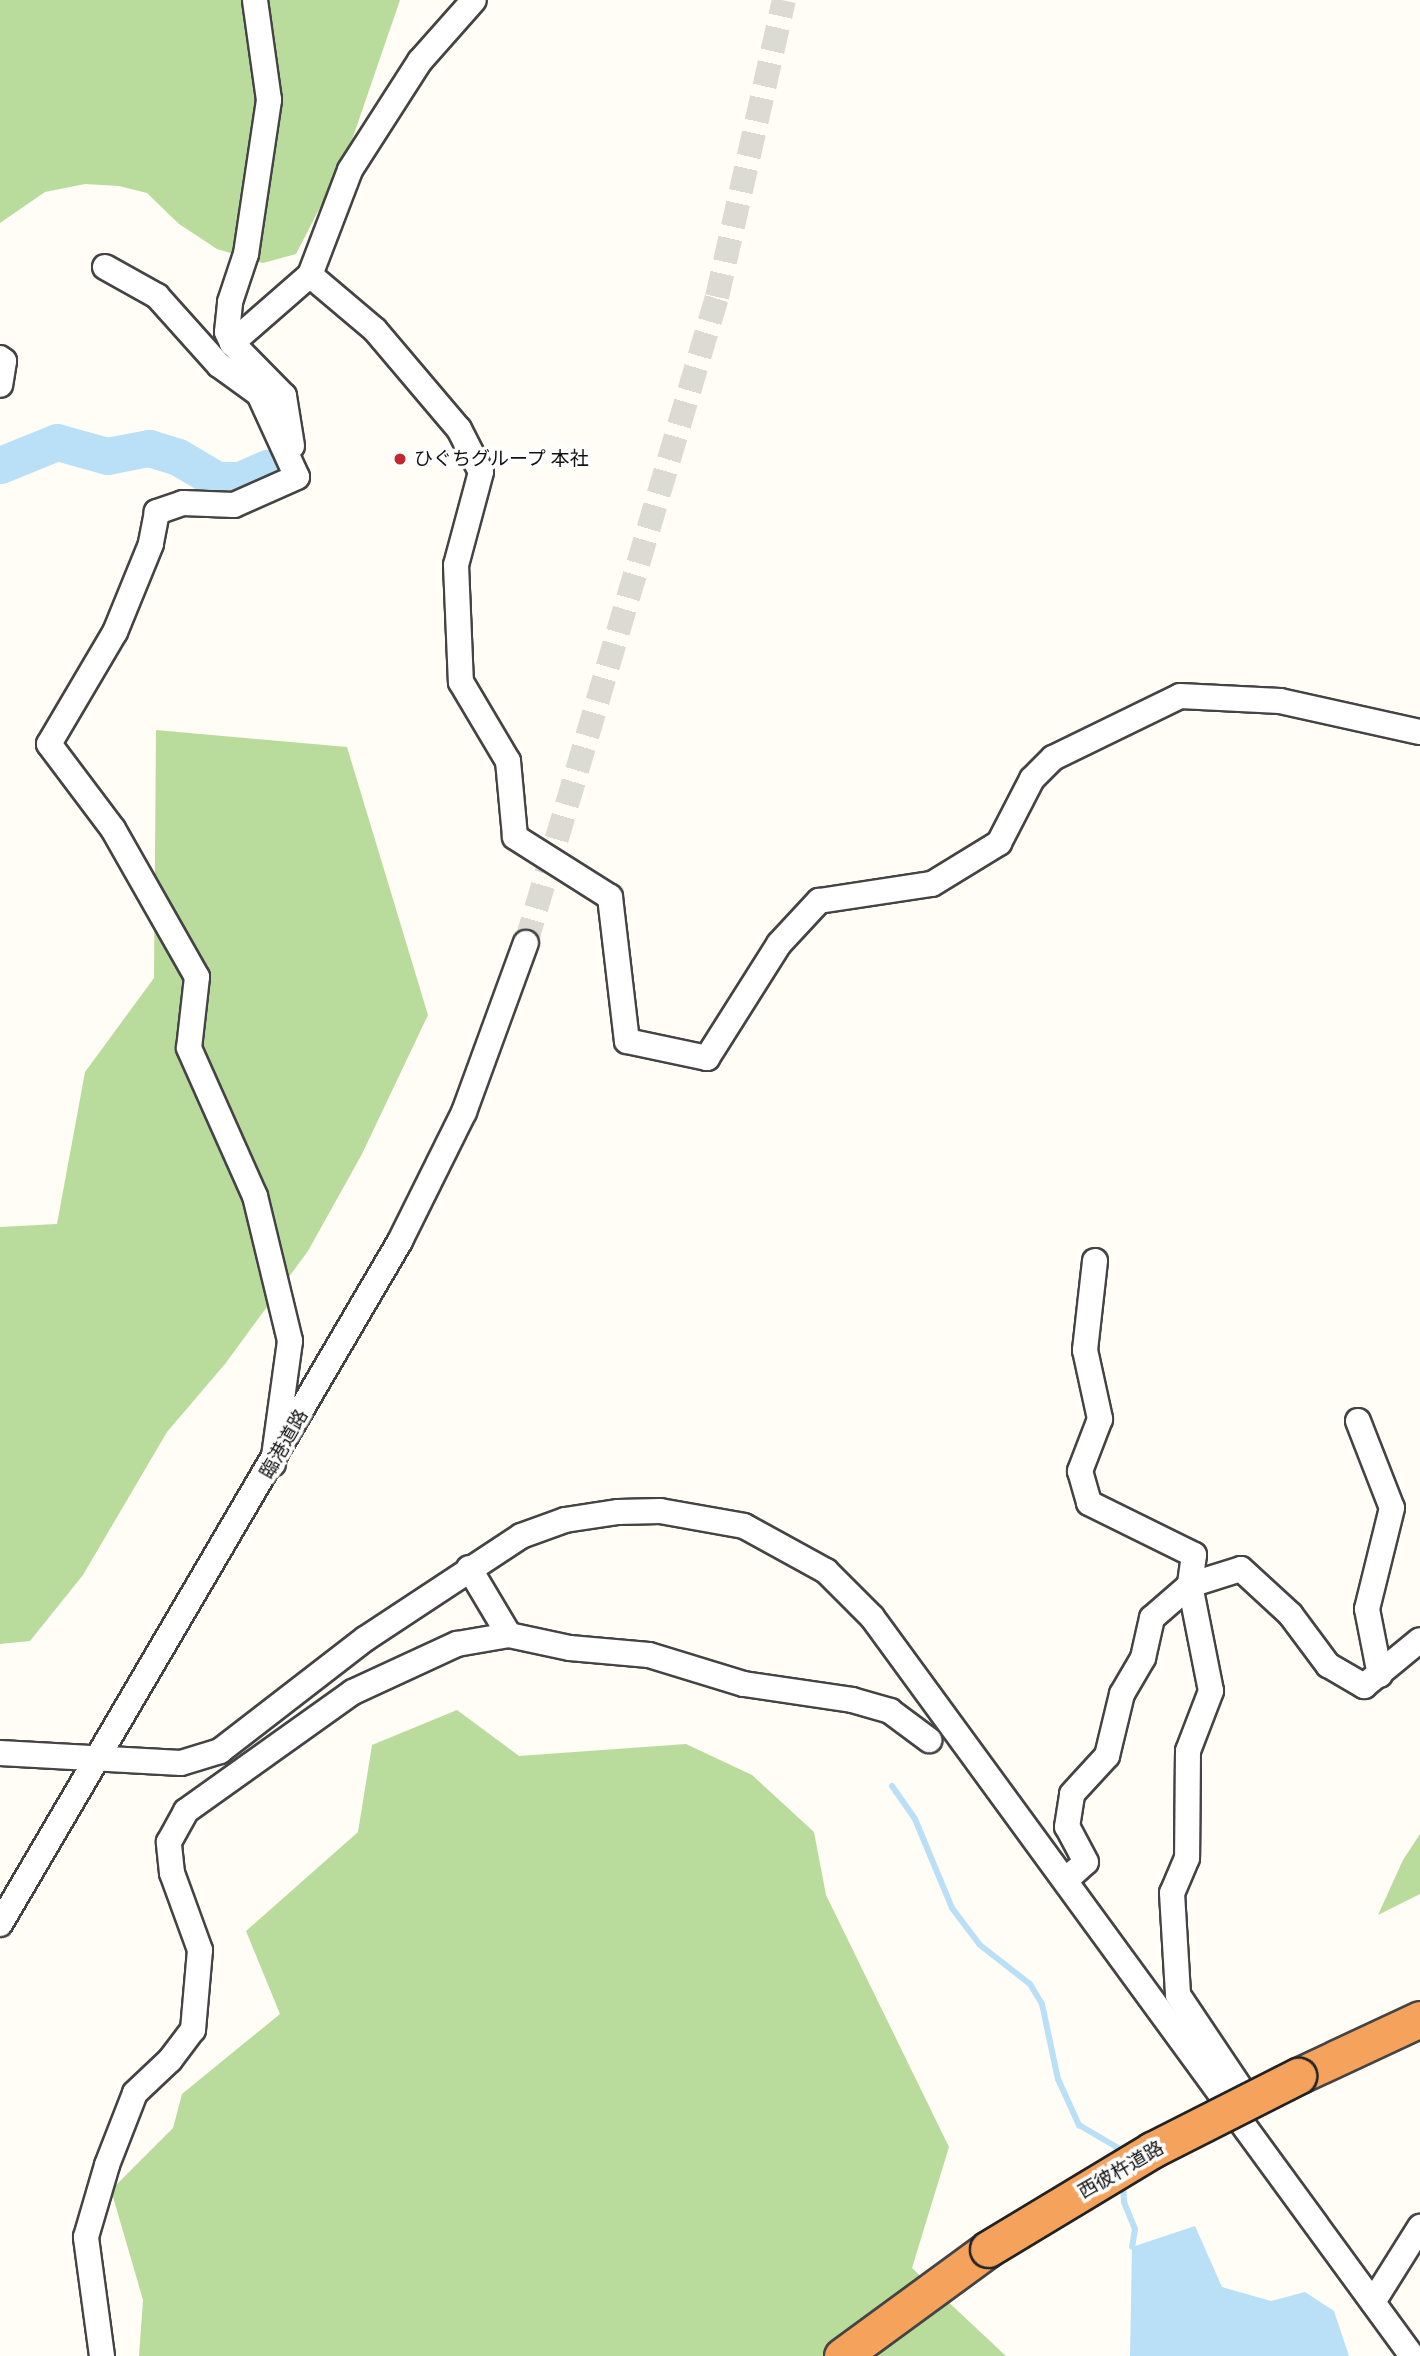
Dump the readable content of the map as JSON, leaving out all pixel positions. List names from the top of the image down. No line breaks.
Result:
{"streets":{"highway":["西彼杵道路"],"street":["臨港道路"]},"places":["ひぐちグループ 本社"]}
